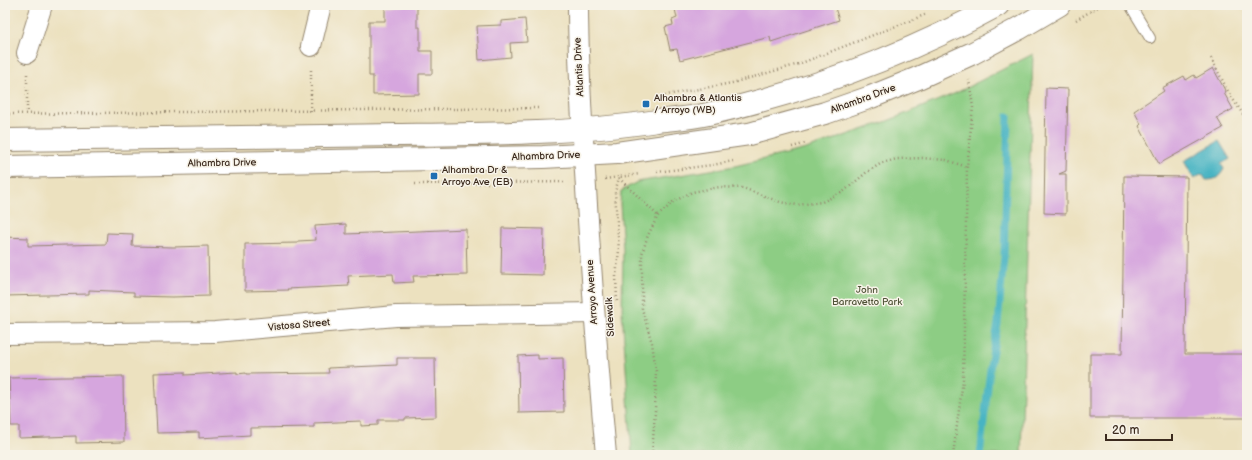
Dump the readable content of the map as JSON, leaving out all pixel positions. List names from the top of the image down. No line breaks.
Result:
{"streets":{"main road":["Alhambra Drive"],"street":["Atlantis Drive","Arroyo Avenue","Vistosa Street"],"path":["Sidewalk"]},"crossings":[["Atlantis Drive","Arroyo Avenue"],["Alhambra Drive","Arroyo Avenue"],["Arroyo Avenue","Vistosa Street"]],"parks":["John Barravetto Park"],"places":{"transit":["Alhambra & Atlantis / Arroyo (WB)","Alhambra Dr & Arroyo Ave (EB)"]},"scale_bar":"20 m"}
